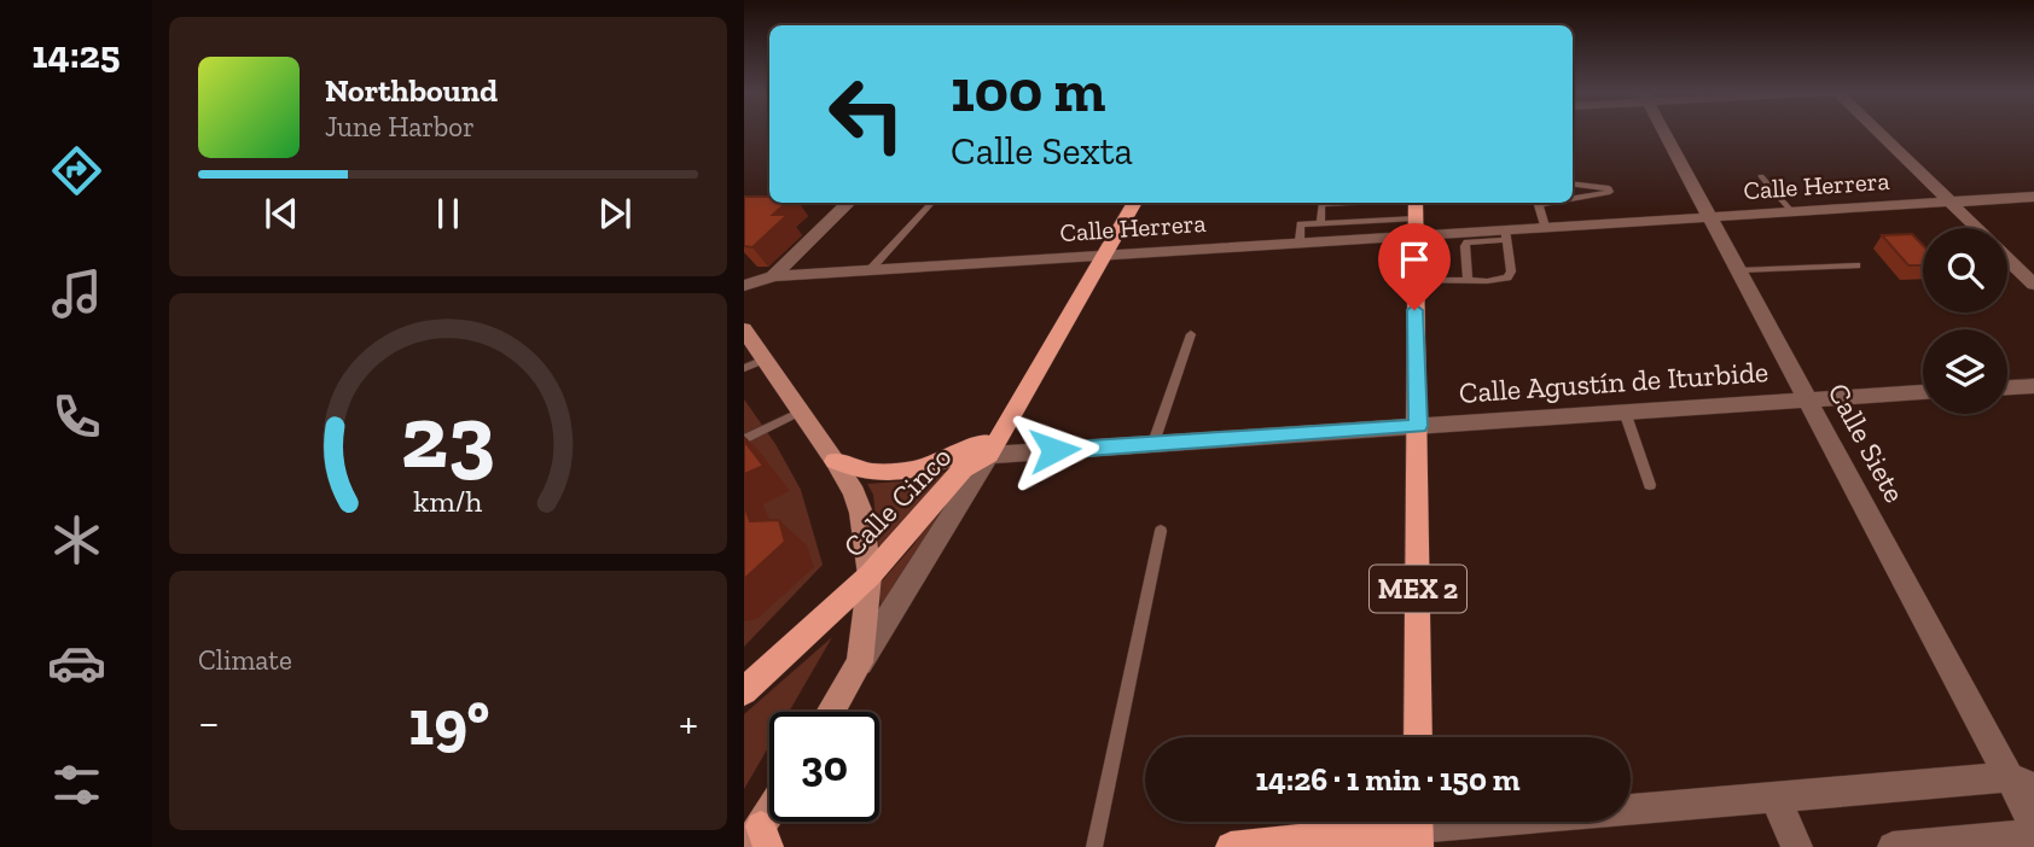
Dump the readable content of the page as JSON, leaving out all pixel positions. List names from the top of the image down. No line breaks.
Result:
{"streets":{"main road":["Calle Cinco","MEX 2"],"street":["Calle Herrera","Calle Agustín de Iturbide","Calle Siete"]},"crossings":[["Calle Herrera","Calle Siete"],["Calle Herrera","Calle Cinco"],["Calle Herrera","MEX 2"],["Calle Agustín de Iturbide","Calle Siete"],["Calle Agustín de Iturbide","Calle Cinco"],["Calle Agustín de Iturbide","MEX 2"]],"page":{"tabs":"14:25","turn":["100 m","Calle Sexta"],"song":["Northbound","June Harbor"],"tile":"Climate","heat":["−","19°","+"],"limit":"30","trip":"14:26 · 1 min · 150 m","gauge":["23","km/h"]}}
